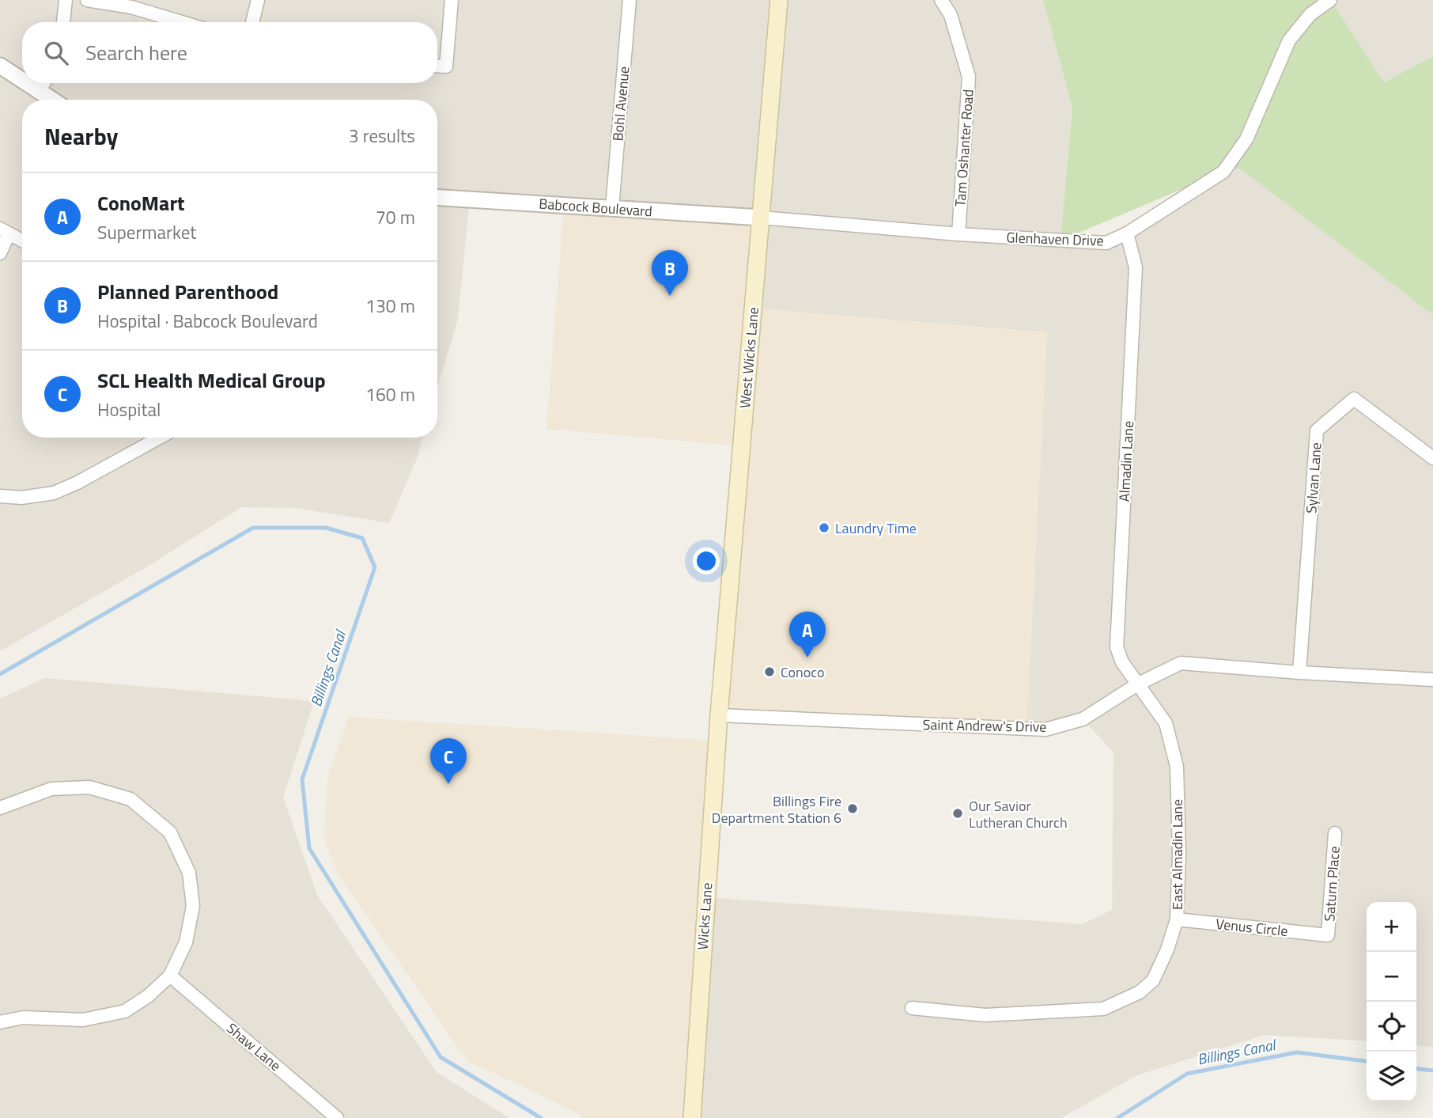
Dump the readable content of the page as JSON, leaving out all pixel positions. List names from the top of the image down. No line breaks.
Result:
{"streets":{"main road":["West Wicks Lane","Wicks Lane"],"street":["Bohl Avenue","Tam Oshanter Road","Babcock Boulevard","Glenhaven Drive","Almadin Lane","Sylvan Lane","Saint Andrew's Drive","East Almadin Lane","Saturn Place","Venus Circle","Shaw Lane"]},"crossings":[["Bohl Avenue","Babcock Boulevard"],["Tam Oshanter Road","Glenhaven Drive"],["Babcock Boulevard","Glenhaven Drive"],["Babcock Boulevard","West Wicks Lane"],["Glenhaven Drive","West Wicks Lane"],["Glenhaven Drive","Almadin Lane"],["West Wicks Lane","Saint Andrew's Drive"],["West Wicks Lane","Wicks Lane"],["Almadin Lane","Saint Andrew's Drive"],["Almadin Lane","East Almadin Lane"],["Sylvan Lane","Saint Andrew's Drive"],["Saint Andrew's Drive","East Almadin Lane"],["Saint Andrew's Drive","Wicks Lane"],["East Almadin Lane","Venus Circle"],["Saturn Place","Venus Circle"]],"water":["Billings Canal"],"places":["Laundry Time","Conoco","Billings Fire Department Station 6","Our Savior Lutheran Church"],"page":{"search":"Search here","heading":["Nearby","3 results"],"list":[{"mark":"A","name":"ConoMart","note":"Supermarket","value":"70 m"},{"mark":"B","name":"Planned Parenthood","note":"Hospital · Babcock Boulevard","value":"130 m"},{"mark":"C","name":"SCL Health Medical Group","note":"Hospital","value":"160 m"}],"pins":["B","A","C"],"map_buttons":["+","−"]}}
